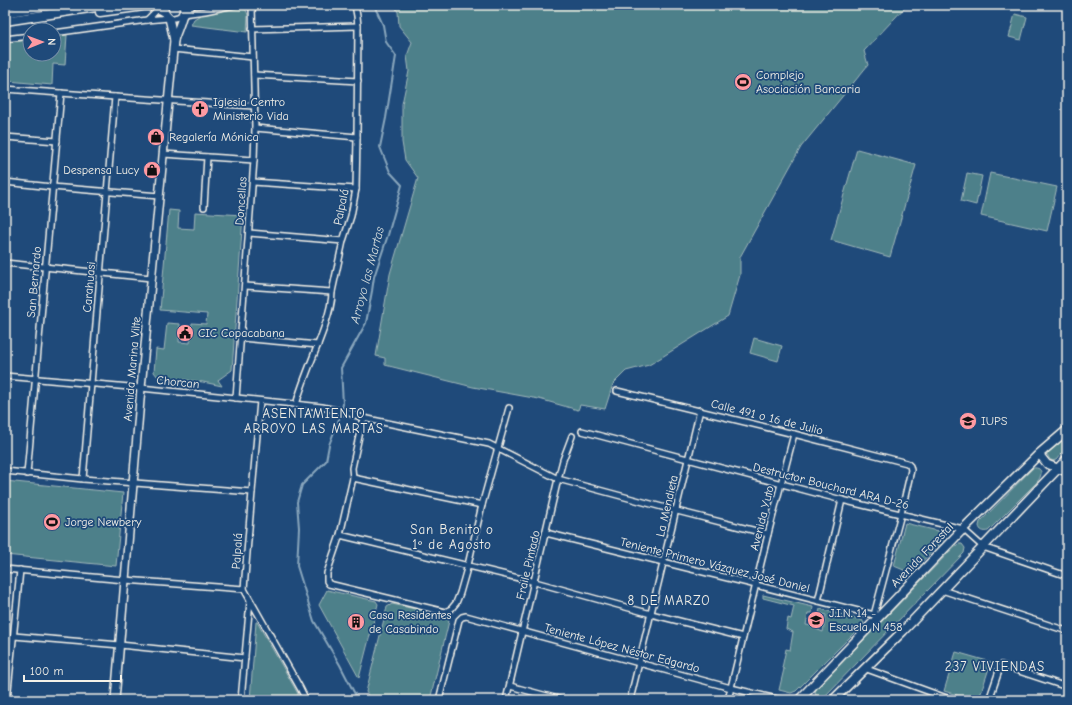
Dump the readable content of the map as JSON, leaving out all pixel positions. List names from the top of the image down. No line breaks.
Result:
{"streets":{"main road":["Avenida Forestal"],"street":["Doncellas","Palpalá","San Bernardo","Carahuasi","Avenida Marina Vilte","Chorcan","Calle 491 o 16 de Julio","Destructor Bouchard ARA D-26","La Mendieta","Avenida Yuto","Fraile Pintado","Teniente Primero Vázquez José Daniel","Teniente López Néstor Edgardo"]},"crossings":[["Doncellas","Chorcan"],["Palpalá","Chorcan"],["San Bernardo","Chorcan"],["Carahuasi","Chorcan"],["Avenida Marina Vilte","Chorcan"],["Chorcan","La Mendieta"],["Chorcan","Avenida Yuto"],["Chorcan","Fraile Pintado"],["Calle 491 o 16 de Julio","Destructor Bouchard ARA D-26"],["Calle 491 o 16 de Julio","La Mendieta"],["Calle 491 o 16 de Julio","Avenida Yuto"],["Destructor Bouchard ARA D-26","La Mendieta"],["Destructor Bouchard ARA D-26","Avenida Yuto"],["Destructor Bouchard ARA D-26","Avenida Forestal"],["La Mendieta","Teniente Primero Vázquez José Daniel"],["La Mendieta","Teniente López Néstor Edgardo"],["Avenida Yuto","Teniente Primero Vázquez José Daniel"],["Avenida Yuto","Teniente López Néstor Edgardo"],["Avenida Forestal","Teniente Primero Vázquez José Daniel"],["Fraile Pintado","Teniente Primero Vázquez José Daniel"],["Fraile Pintado","Teniente López Néstor Edgardo"]],"districts":["ASENTAMIENTO ARROYO LAS MARTAS","San Benito o 1º de Agosto","8 DE MARZO","237 VIVIENDAS"],"water":["Arroyo las Martas"],"places":{"sports":["Complejo Asociación Bancaria","Jorge Newbery"],"church":["Iglesia Centro Ministerio Vida"],"shop":["Regalería Mónica","Despensa Lucy"],"public building":["CIC Copacabana"],"school or university":["IUPS","J.I.N. 14 - Escuela N 458"],"building":["Casa Residentes de Casabindo"]},"scale_bar":"100 m","north":"right"}
